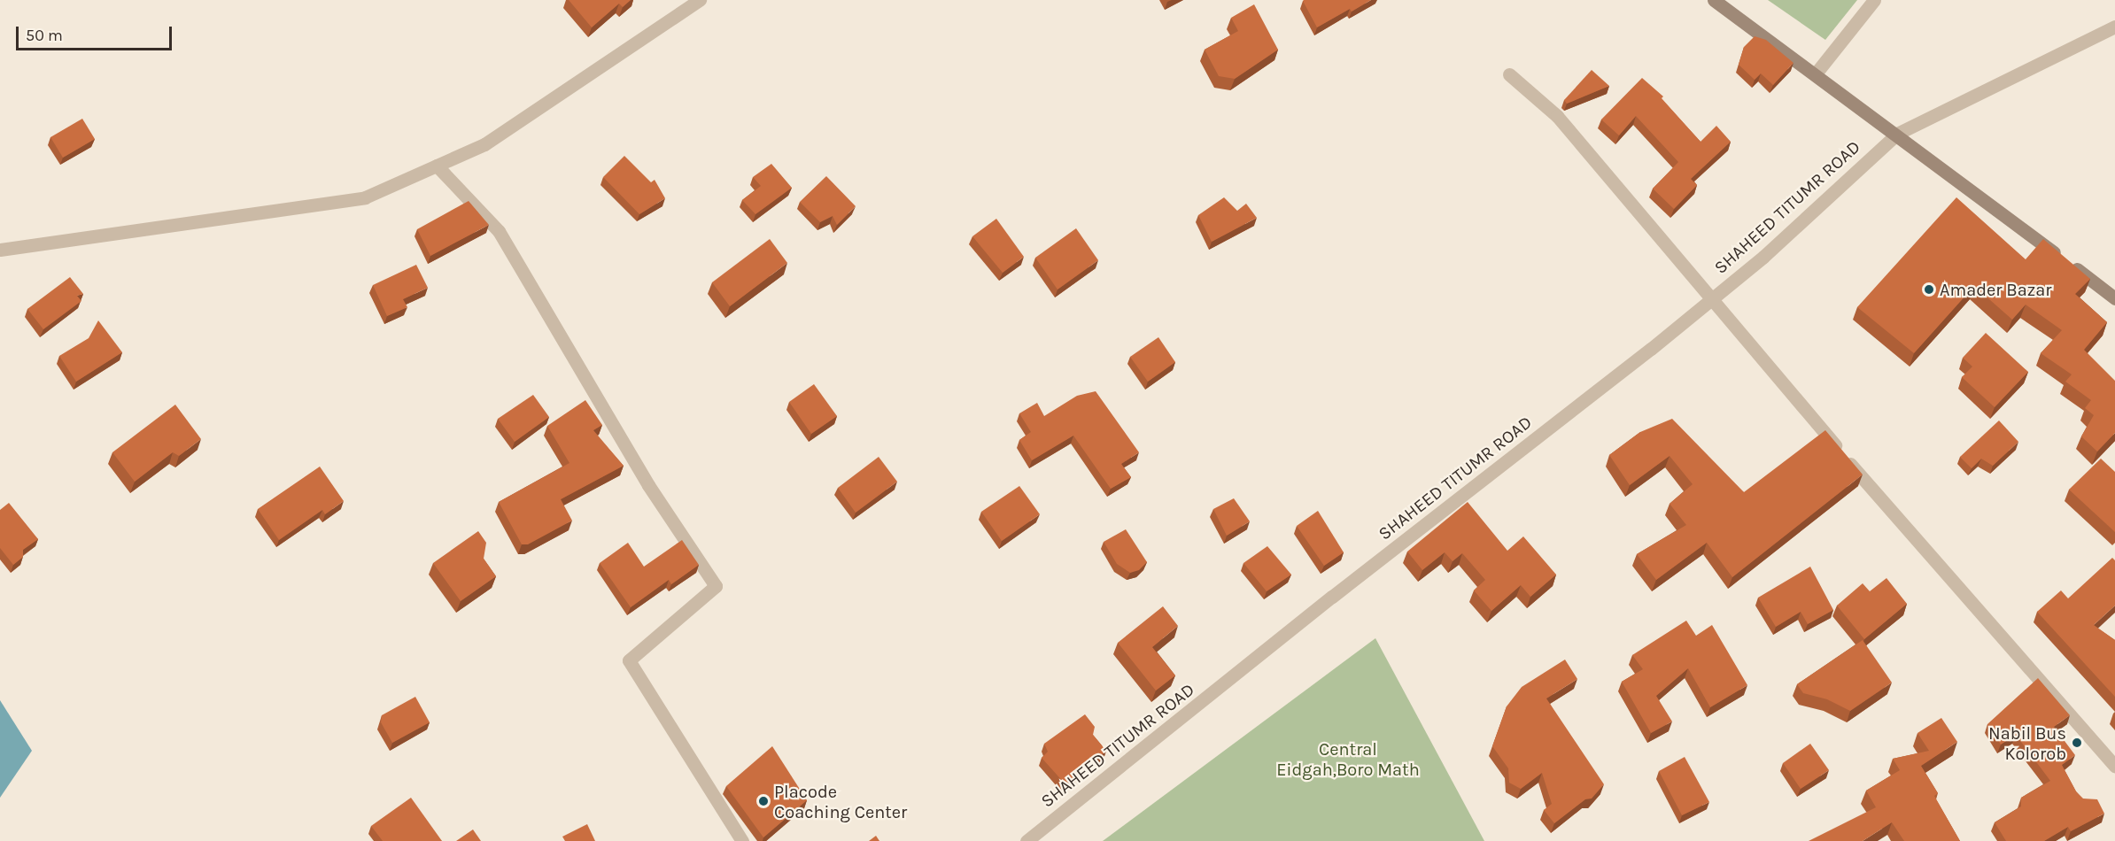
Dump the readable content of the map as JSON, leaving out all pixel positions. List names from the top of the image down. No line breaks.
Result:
{"streets":{"street":["SHAHEED TITUMR ROAD"]},"parks":["Central Eidgah,Boro Math"],"places":["Amader Bazar","Nabil Bus Kolorob","Placode Coaching Center"],"scale_bar":"50 m"}
